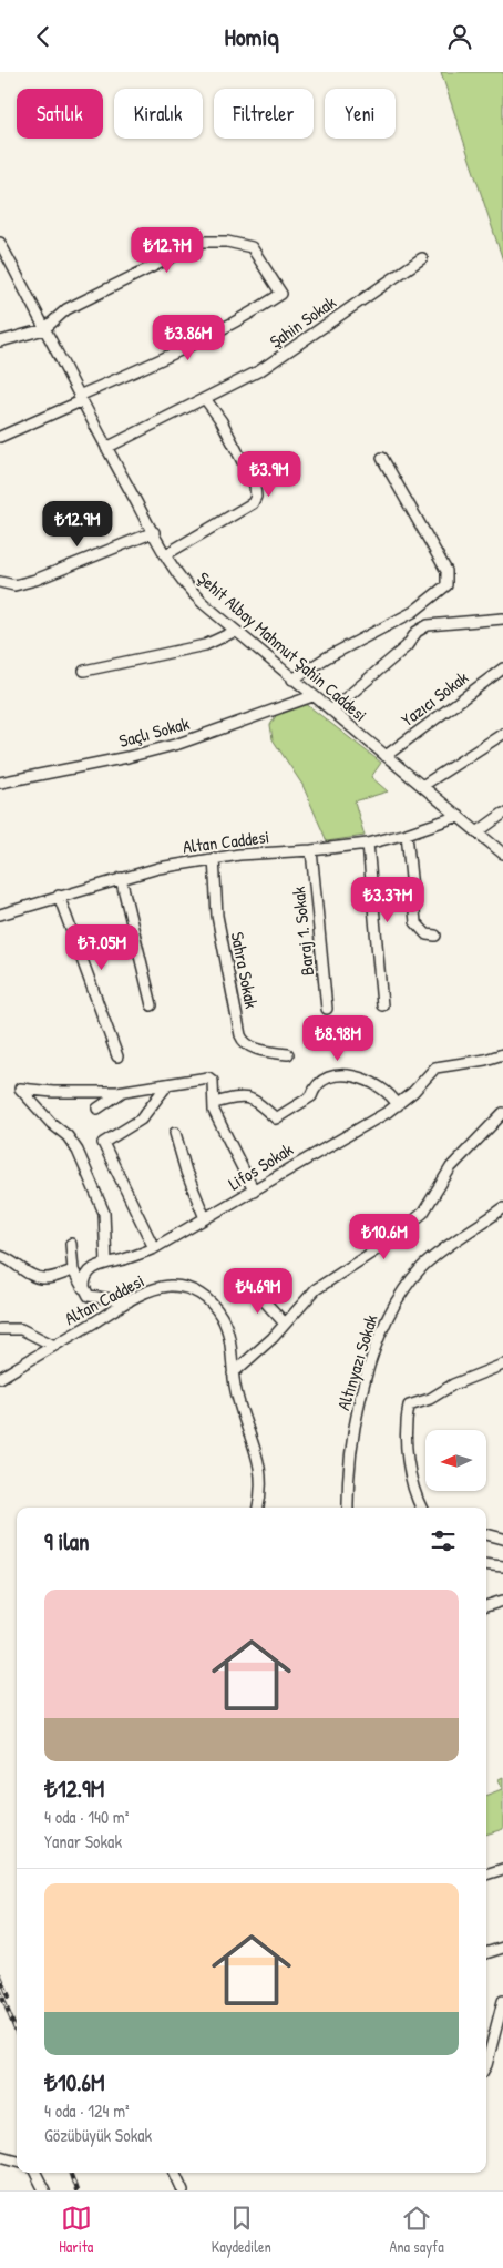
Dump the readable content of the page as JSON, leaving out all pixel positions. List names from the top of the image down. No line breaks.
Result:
{"streets":{"street":["Şahin Sokak","Şehit Albay Mahmut Şahin Caddesi","Yazıcı Sokak","Saçlı Sokak","Altan Caddesi","Baraj 1. Sokak","Sahra Sokak","Lifos Sokak","Altınyazı Sokak"]},"crossings":[["Şahin Sokak","Şehit Albay Mahmut Şahin Caddesi"],["Şehit Albay Mahmut Şahin Caddesi","Yazıcı Sokak"],["Şehit Albay Mahmut Şahin Caddesi","Saçlı Sokak"],["Şehit Albay Mahmut Şahin Caddesi","Altan Caddesi"],["Altan Caddesi","Baraj 1. Sokak"],["Altan Caddesi","Sahra Sokak"]],"north":"left","page":{"header":"Homiq","chip":["Satılık","Kiralık","Filtreler","Yeni"],"price":["₺12.7M","₺3.86M","₺3.9M","₺12.9M","₺3.37M","₺7.05M","₺8.98M","₺10.6M","₺4.69M"],"heading":"9 ilan","list":[{"name":"₺12.9M","note":"4 oda · 140 m² · Yanar Sokak"},{"name":"₺10.6M","note":"4 oda · 124 m² · Gözübüyük Sokak"}],"tabs":["Harita","Kaydedilen","Ana sayfa"]}}
